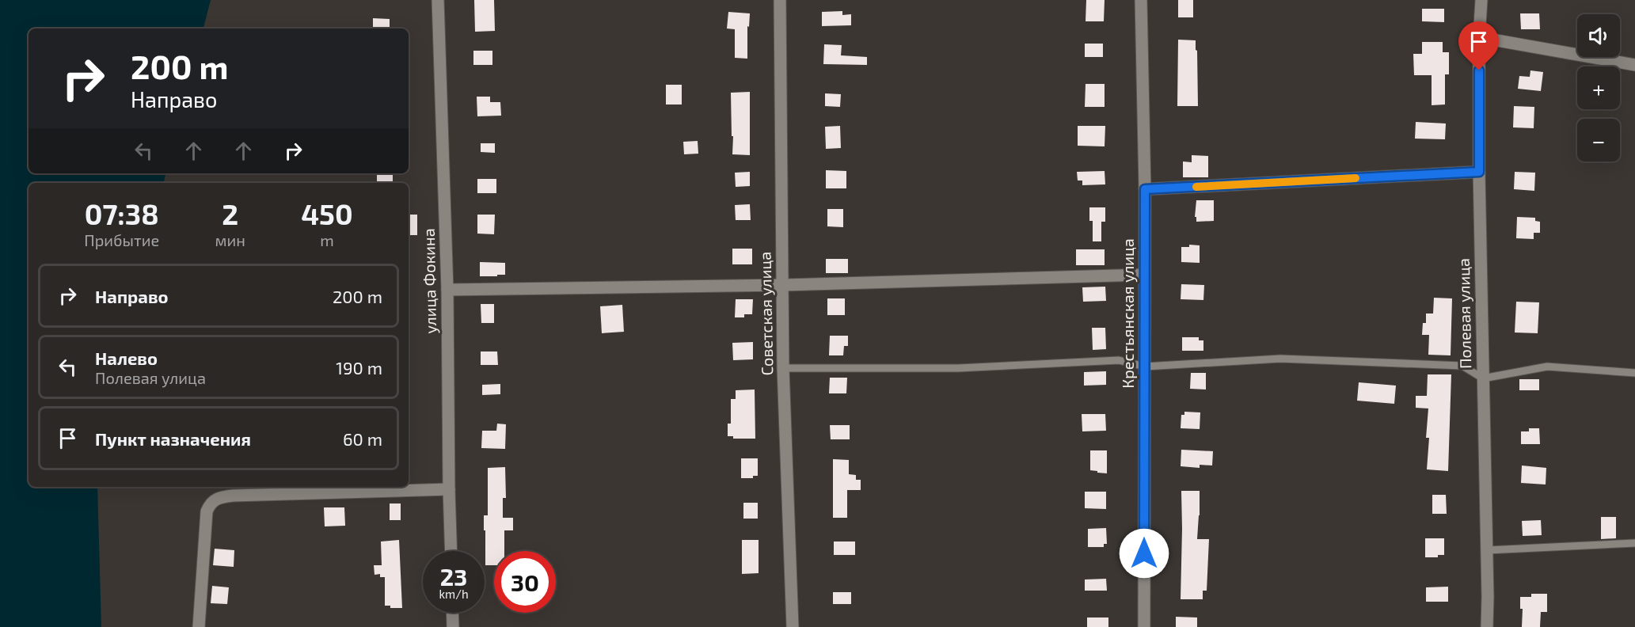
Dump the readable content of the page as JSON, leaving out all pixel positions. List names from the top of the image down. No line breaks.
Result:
{"streets":{"street":["улица Фокина","Советская улица","Крестьянская улица","Полевая улица"]},"page":{"map_buttons":["+","−"],"turn":["200 m","Направо"],"eta":["07:38","Прибытие","2","мин","450","m"],"list":[{"name":"Направо","value":"200 m"},{"name":"Налево","note":"Полевая улица","value":"190 m"},{"name":"Пункт назначения","value":"60 m"}],"speed":"23 km/h","limit":"30"}}
